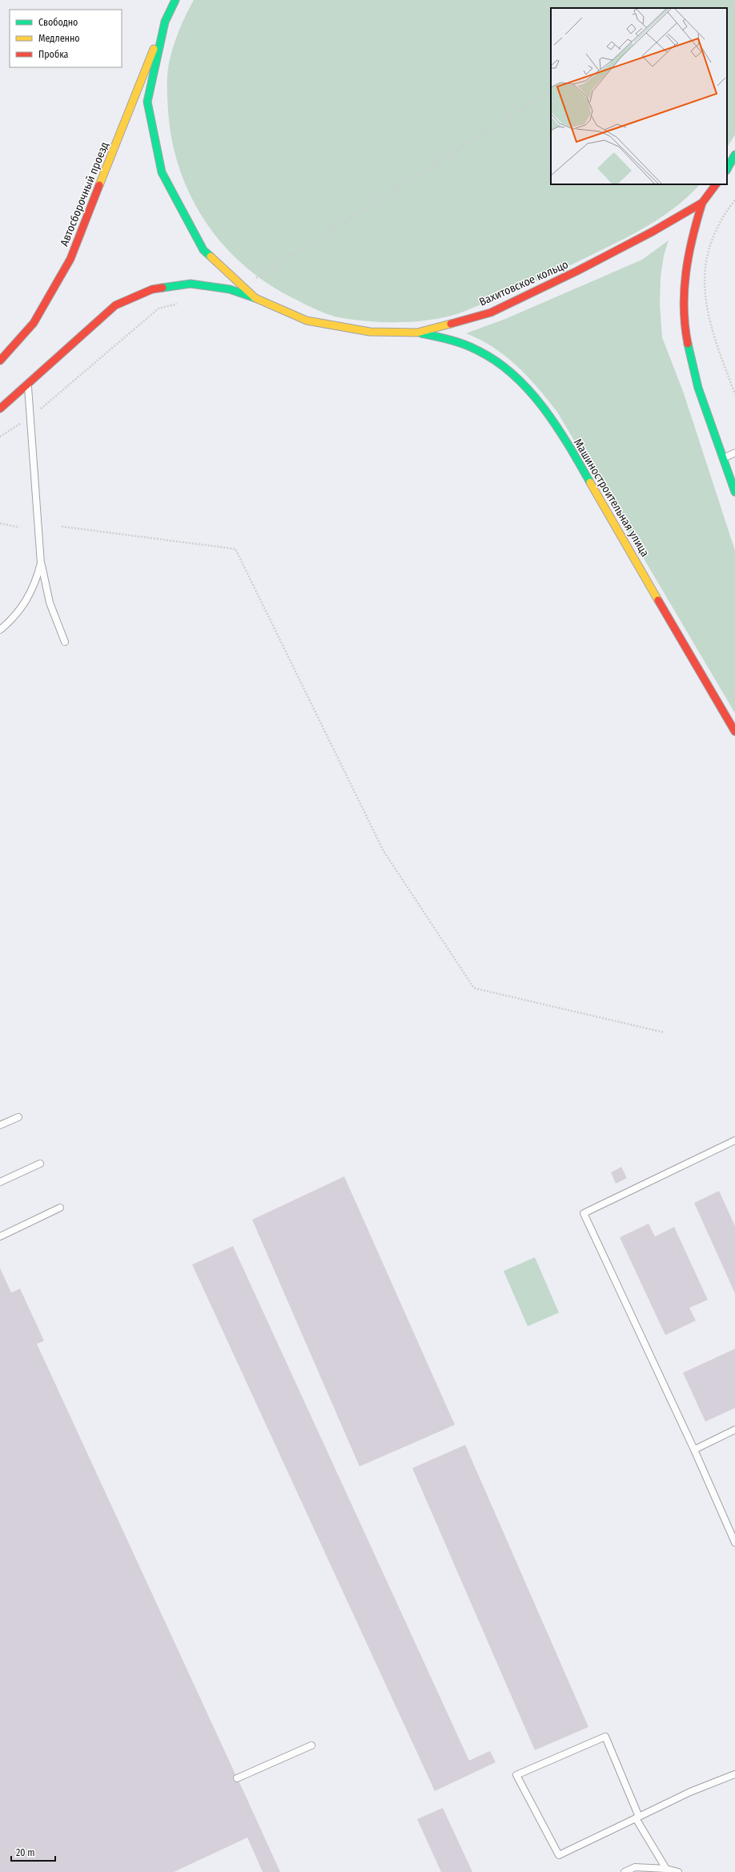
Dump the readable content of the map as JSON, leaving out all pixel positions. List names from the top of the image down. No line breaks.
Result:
{"streets":{"main road":["Автосборочный проезд","Вахитовское кольцо","Машиностроительная улица"]},"crossings":[["Автосборочный проезд","Вахитовское кольцо"],["Вахитовское кольцо","Машиностроительная улица"]],"legend":["Свободно","Медленно","Пробка"],"scale_bar":"20 m"}
